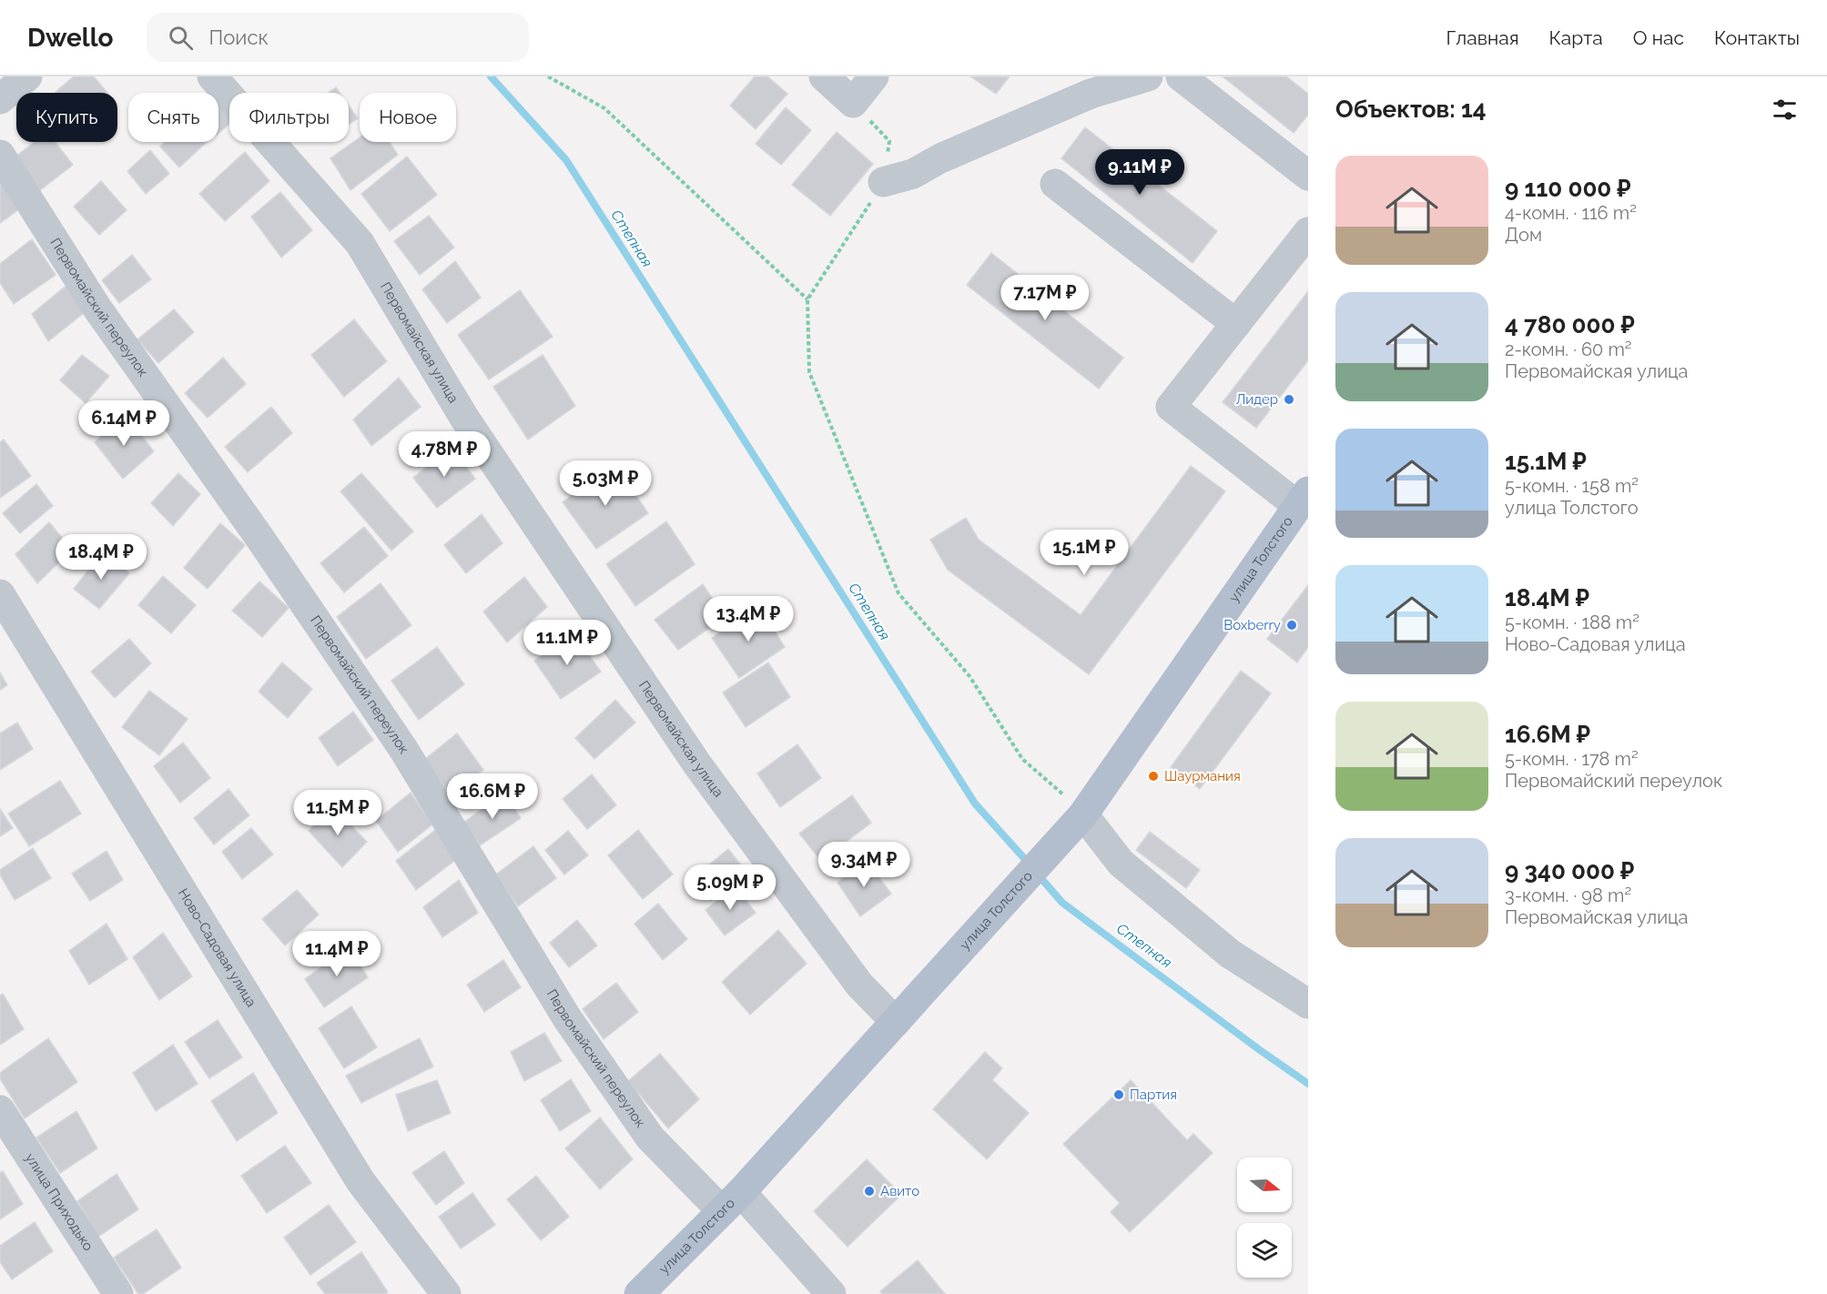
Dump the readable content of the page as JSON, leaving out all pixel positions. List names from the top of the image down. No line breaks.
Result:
{"streets":{"main road":["улица Толстого"],"street":["Первомайский переулок","Первомайская улица","Ново-Садовая улица","улица Приходько"]},"crossings":[["Первомайский переулок","улица Толстого"],["Первомайская улица","улица Толстого"]],"water":["Степная"],"places":["Лидер","Boxberry","Шаурмания","Партия","Авито"],"north":"right","page":{"header":"Dwello","search":"Поиск","nav":["Главная","Карта","О нас","Контакты"],"heading":"Объектов: 14","chip":["Купить","Снять","Фильтры","Новое"],"list":[{"name":"9 110 000 ₽","note":"4-комн. · 116 m² · Дом"},{"name":"4 780 000 ₽","note":"2-комн. · 60 m² · Первомайская улица"},{"name":"15.1M ₽","note":"5-комн. · 158 m² · улица Толстого"},{"name":"18.4M ₽","note":"5-комн. · 188 m² · Ново-Садовая улица"},{"name":"16.6M ₽","note":"5-комн. · 178 m² · Первомайский переулок"},{"name":"9 340 000 ₽","note":"3-комн. · 98 m² · Первомайская улица"}],"price":["9.11M ₽","7.17M ₽","6.14M ₽","4.78M ₽","5.03M ₽","15.1M ₽","18.4M ₽","13.4M ₽","11.1M ₽","16.6M ₽","11.5M ₽","9.34M ₽","5.09M ₽","11.4M ₽"]}}
